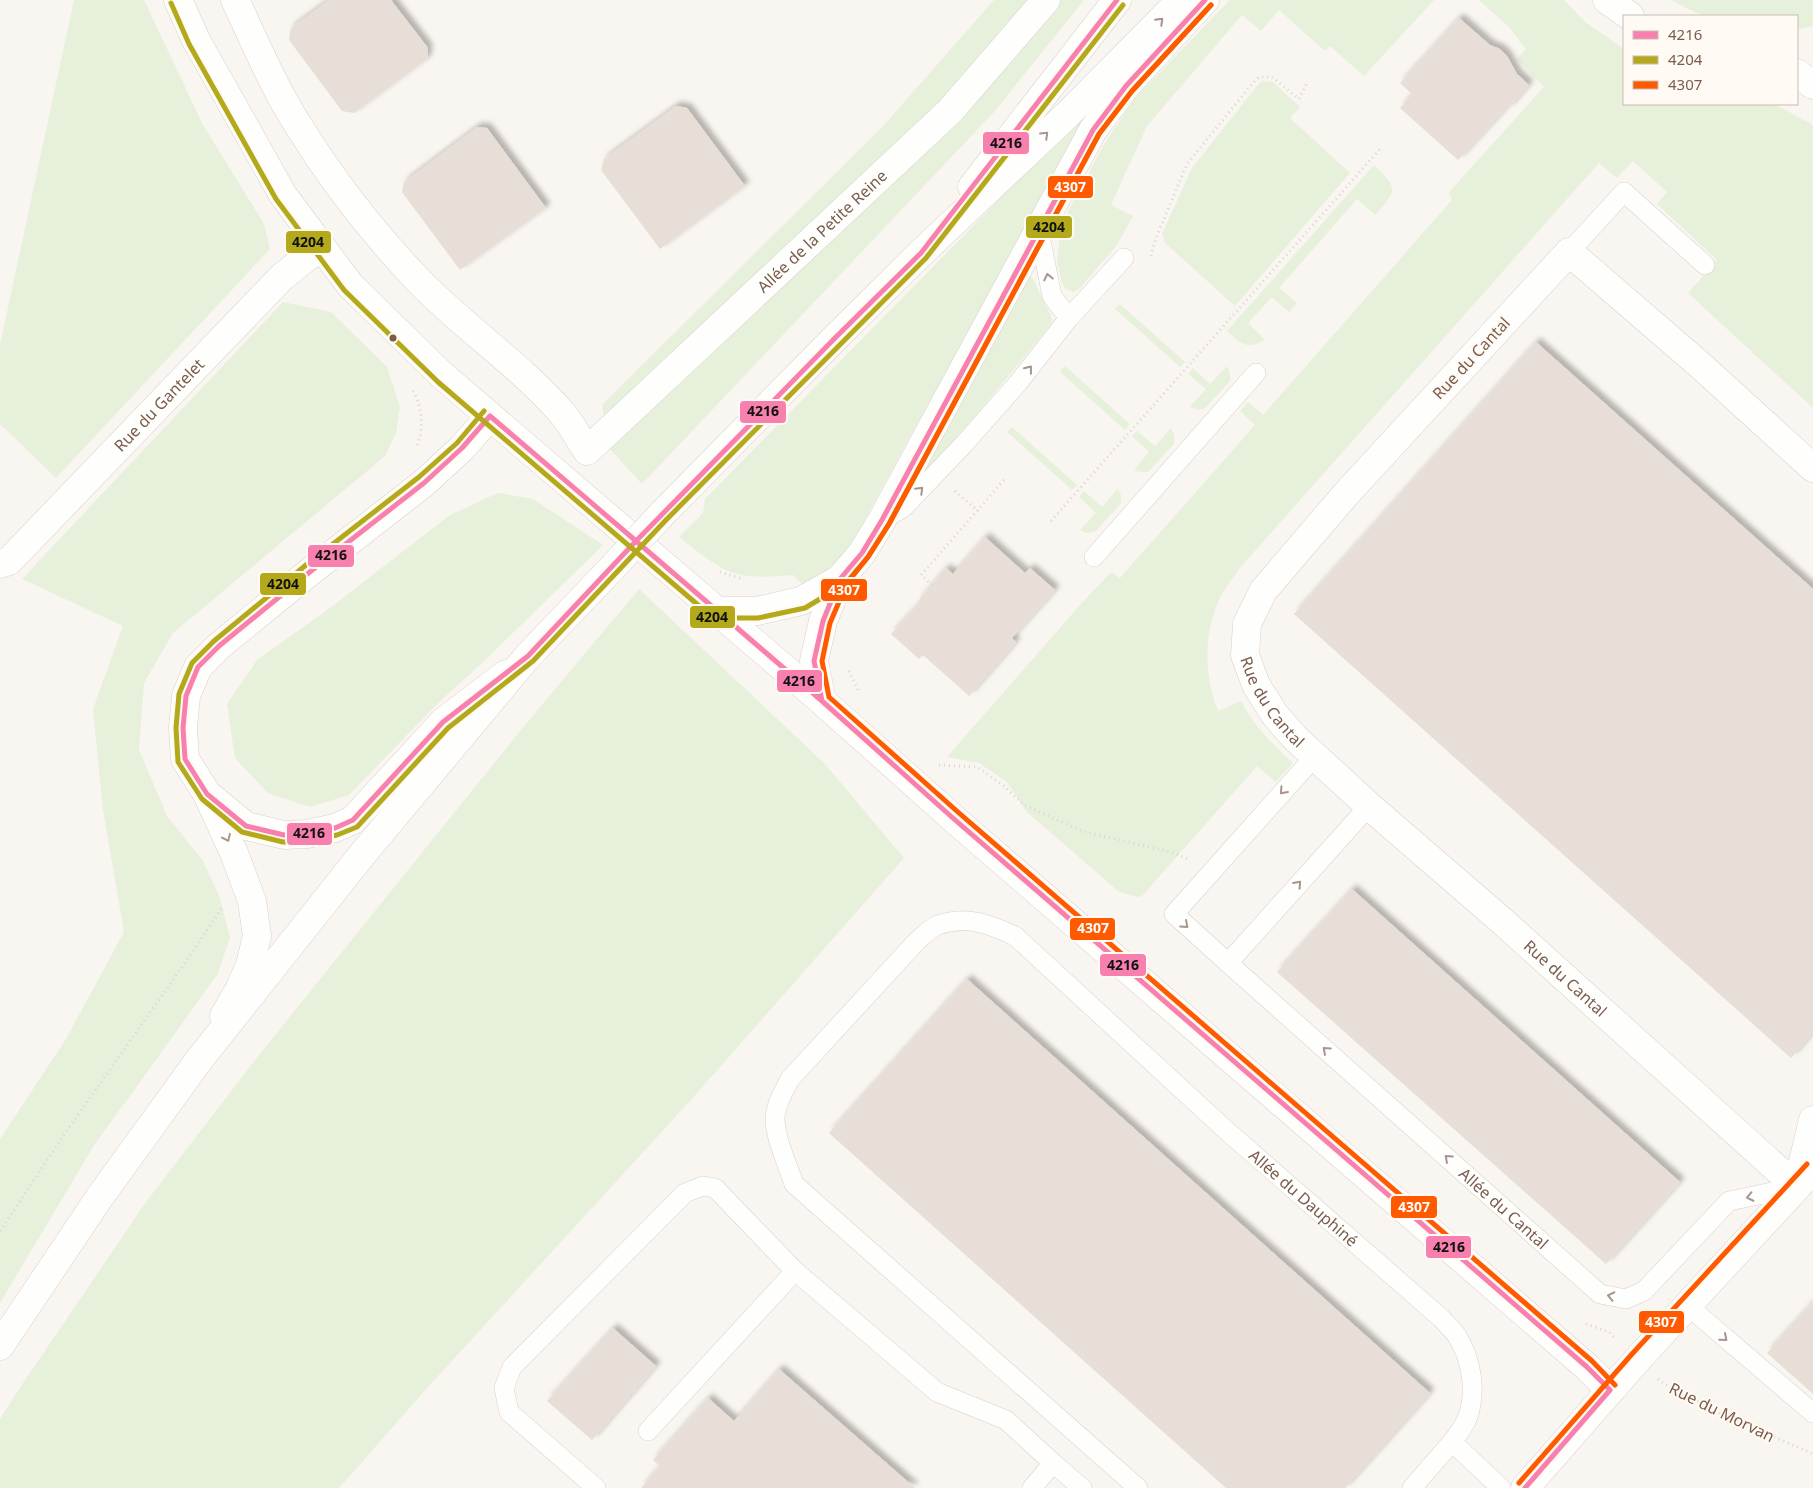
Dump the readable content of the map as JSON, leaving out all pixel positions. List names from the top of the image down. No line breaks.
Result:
{"streets":{"street":["Allée de la Petite Reine","Rue du Cantal","Rue du Gantelet"],"lane":["Allée du Dauphiné","Allée du Cantal"],"path":["Rue du Morvan"]},"crossings":[["Rue du Cantal","Allée du Cantal"]],"lines":["transit line 4216","transit line 4204","transit line 4307"],"legend":["4216","4204","4307"]}
